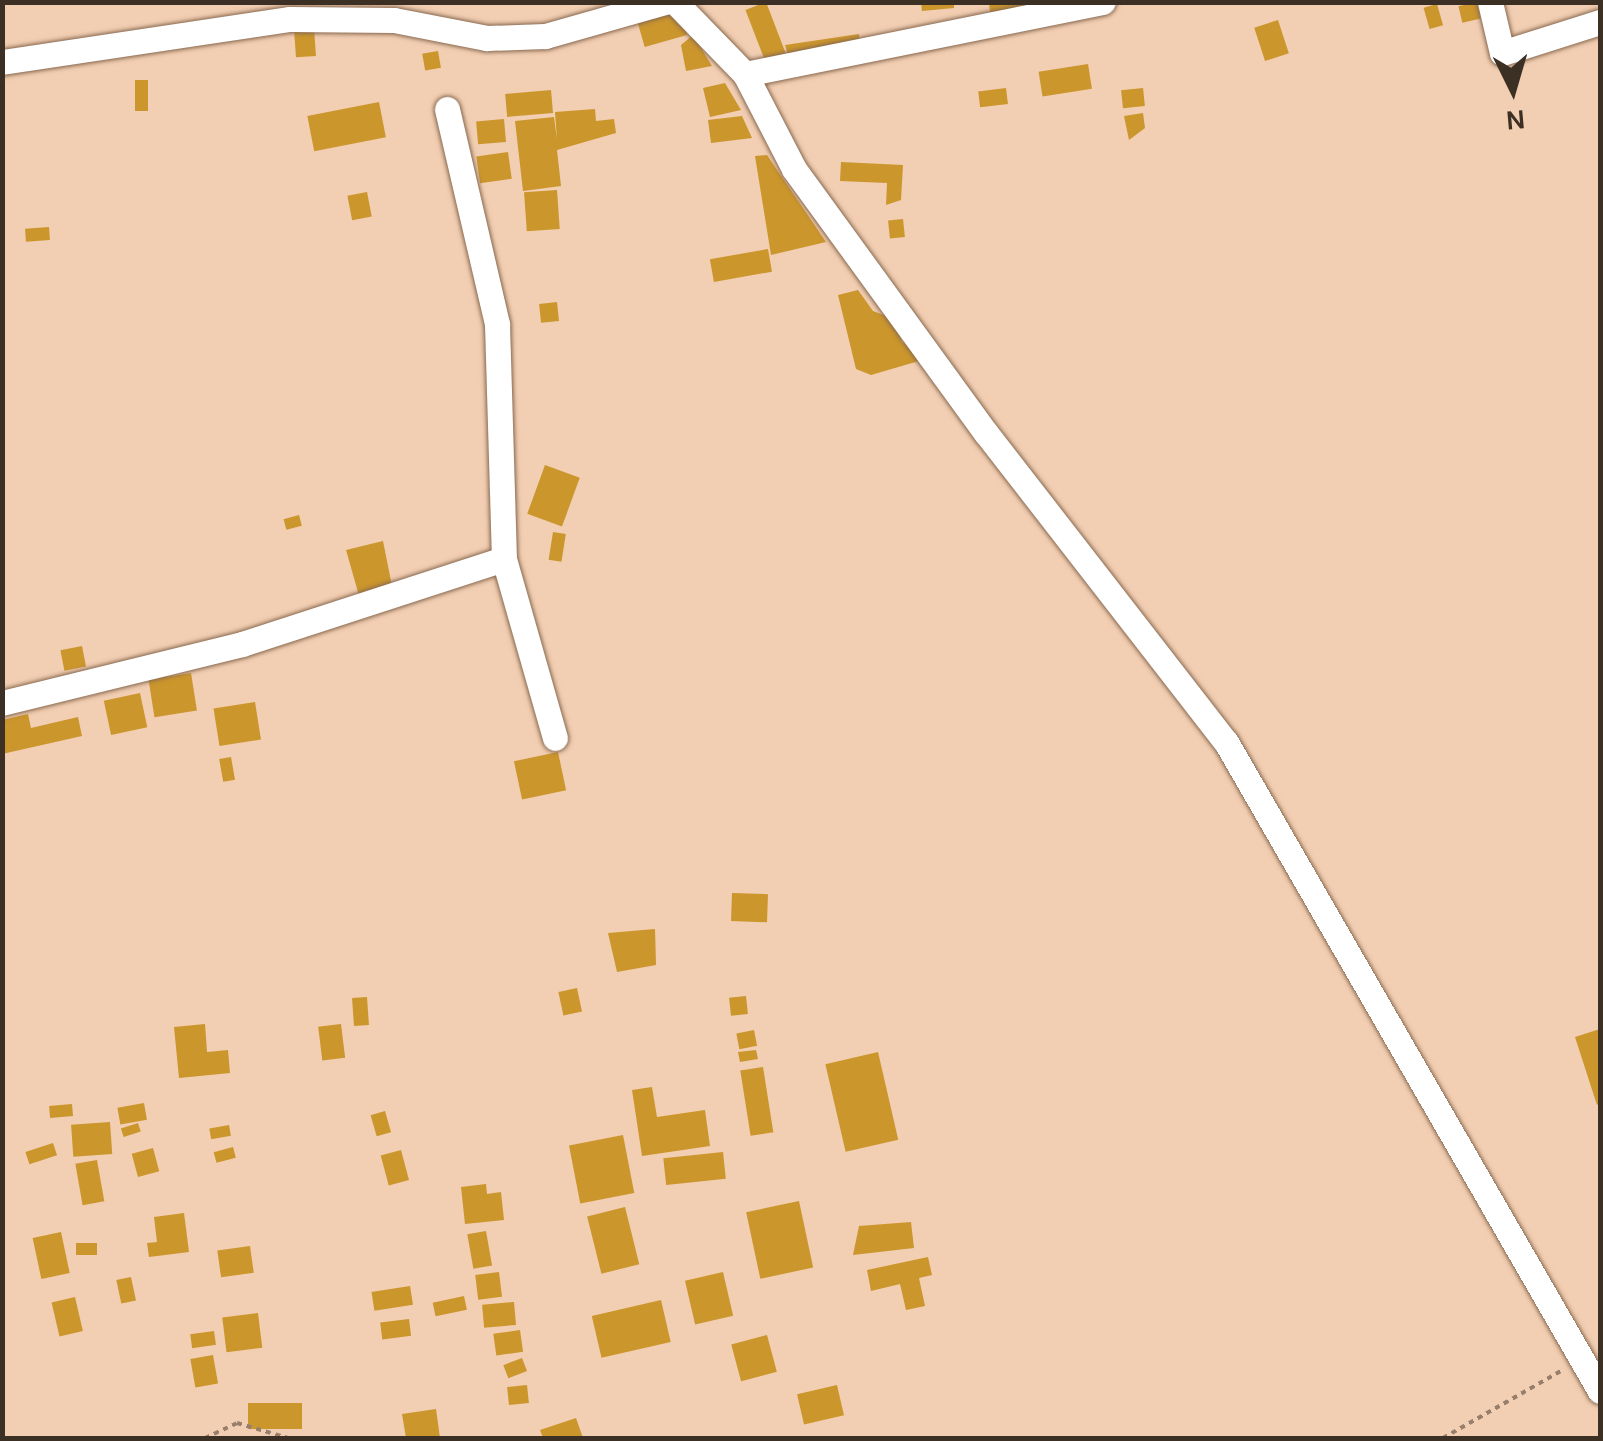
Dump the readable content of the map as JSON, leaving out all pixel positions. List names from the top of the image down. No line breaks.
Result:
{"north":"bottom"}
